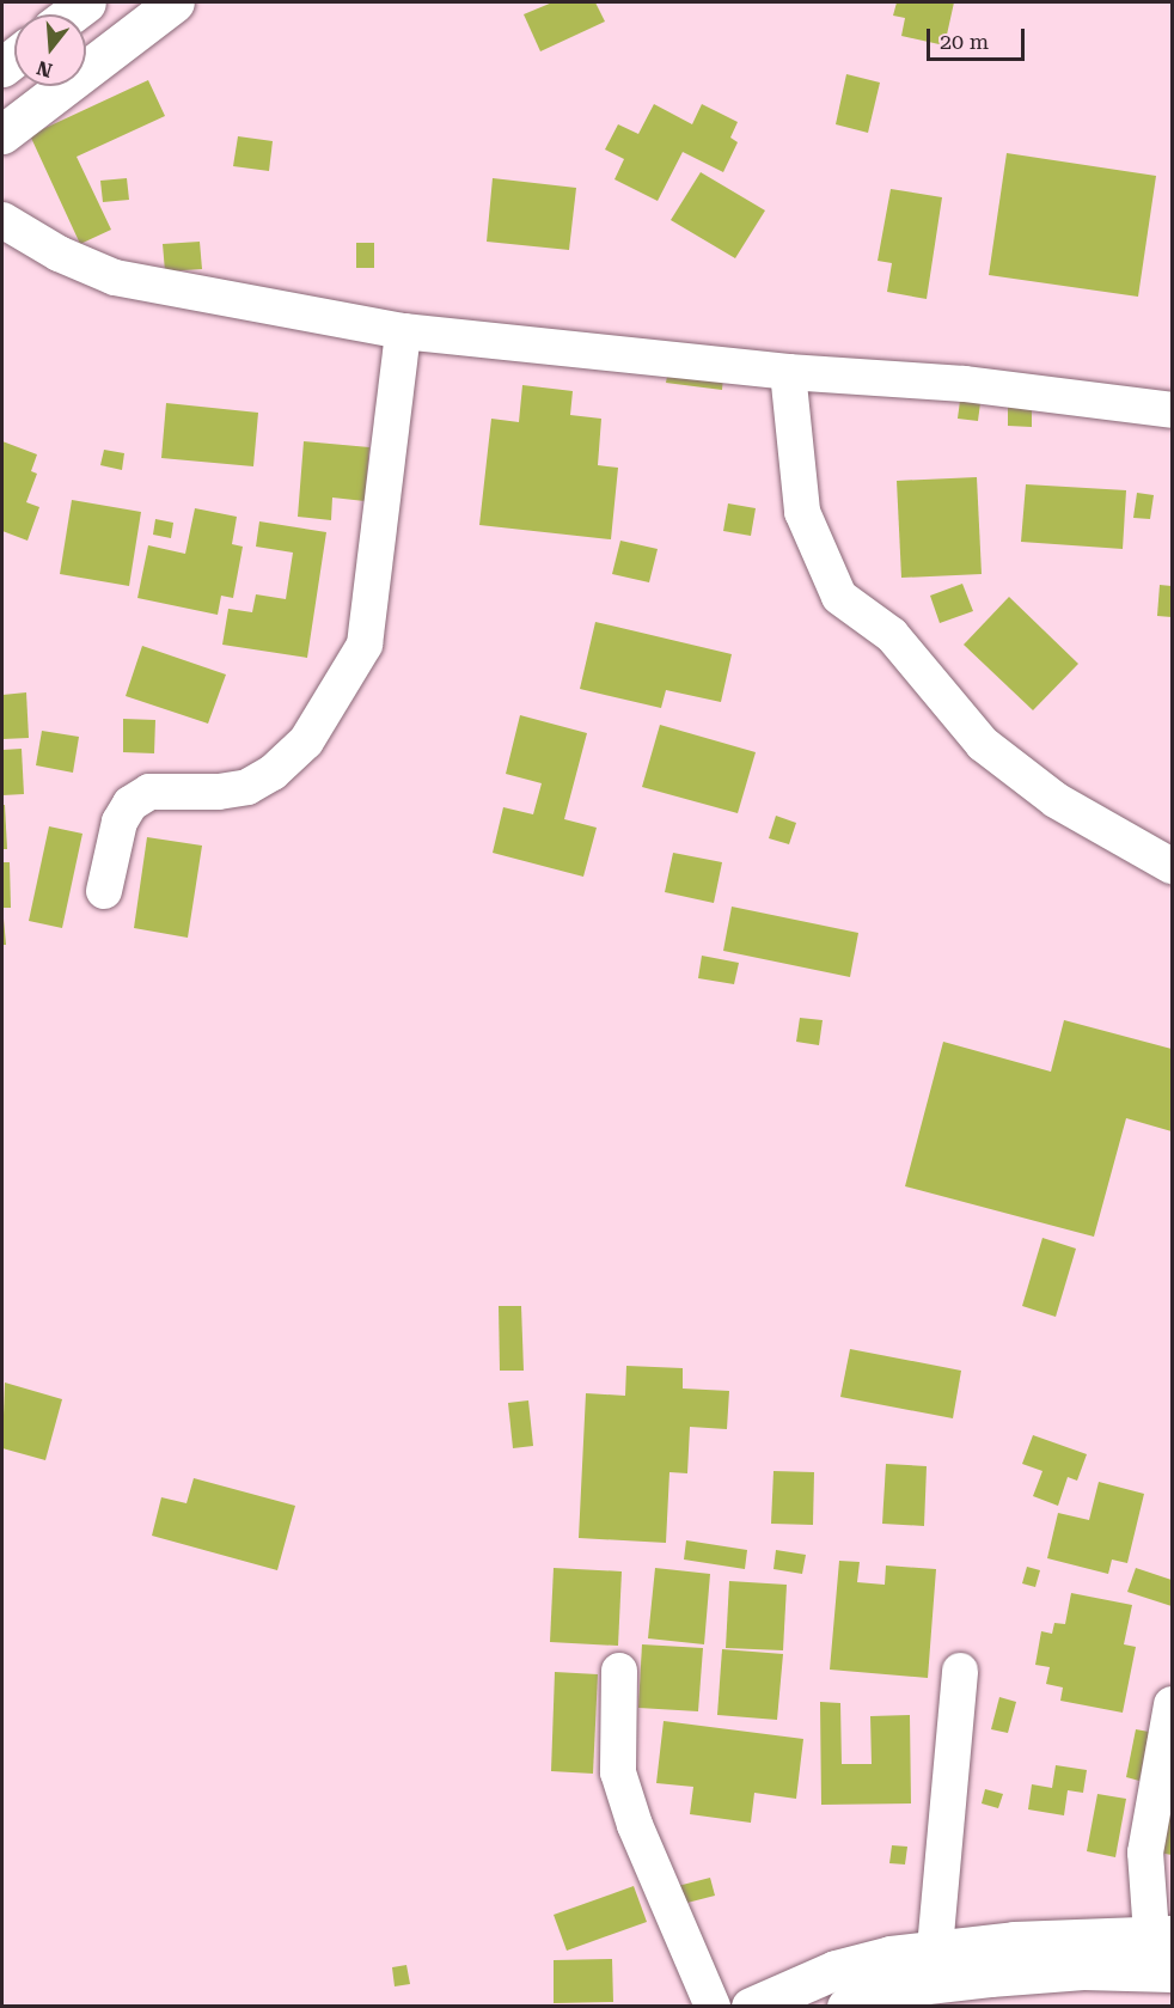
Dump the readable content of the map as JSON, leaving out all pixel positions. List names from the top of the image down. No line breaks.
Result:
{"scale_bar":"20 m","north":"bottom"}
